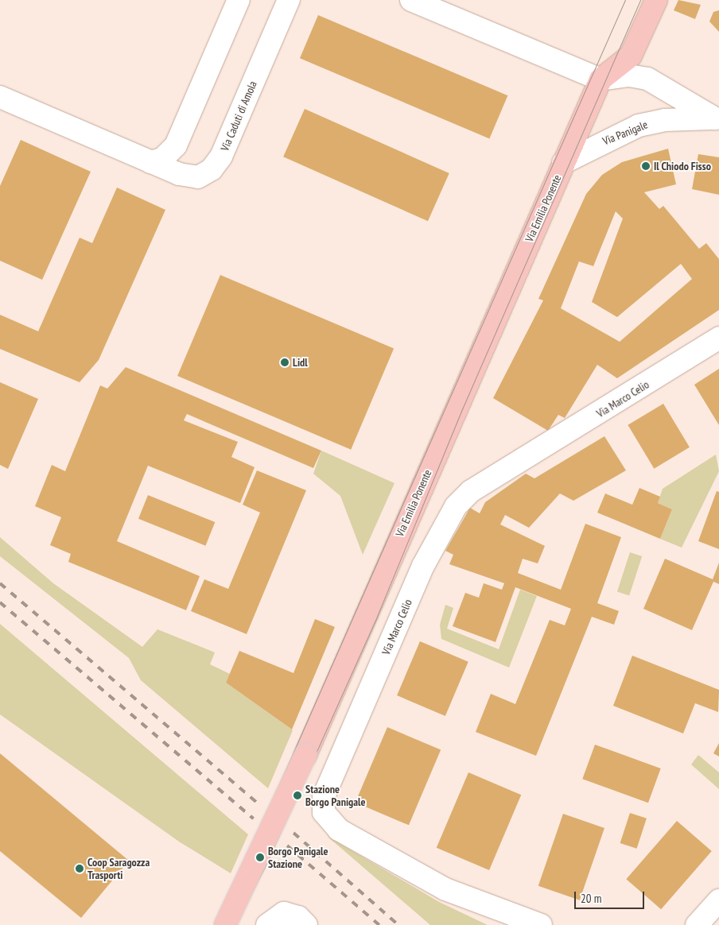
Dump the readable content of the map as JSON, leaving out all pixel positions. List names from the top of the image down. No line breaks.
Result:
{"streets":{"main road":["Via Emilia Ponente"],"street":["Via Caduti di Amola","Via Panigale","Via Marco Celio"]},"crossings":[["Via Panigale","Via Emilia Ponente"]],"places":["Il Chiodo Fisso","Lidl","Stazione Borgo Panigale","Borgo Panigale Stazione","Coop Saragozza Trasporti"],"scale_bar":"20 m"}
